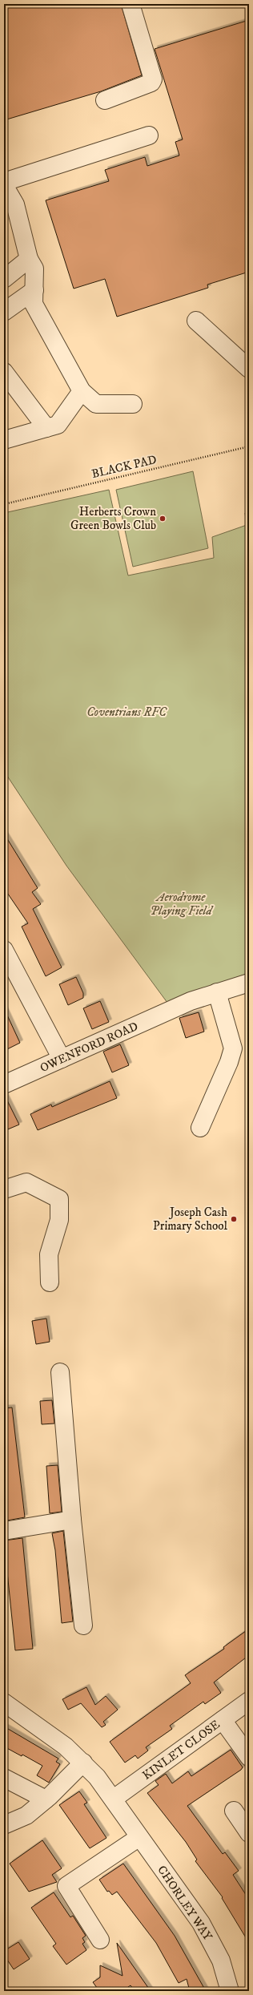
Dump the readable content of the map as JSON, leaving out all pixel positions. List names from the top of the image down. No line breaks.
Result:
{"streets":{"street":["OWENFORD ROAD","KINLET CLOSE","CHORLEY WAY"],"path":["BLACK PAD"]},"crossings":[["KINLET CLOSE","CHORLEY WAY"]],"parks":["Coventrians RFC","Aerodrome Playing Field"],"places":["Herberts Crown Green Bowls Club","Joseph Cash Primary School"]}
